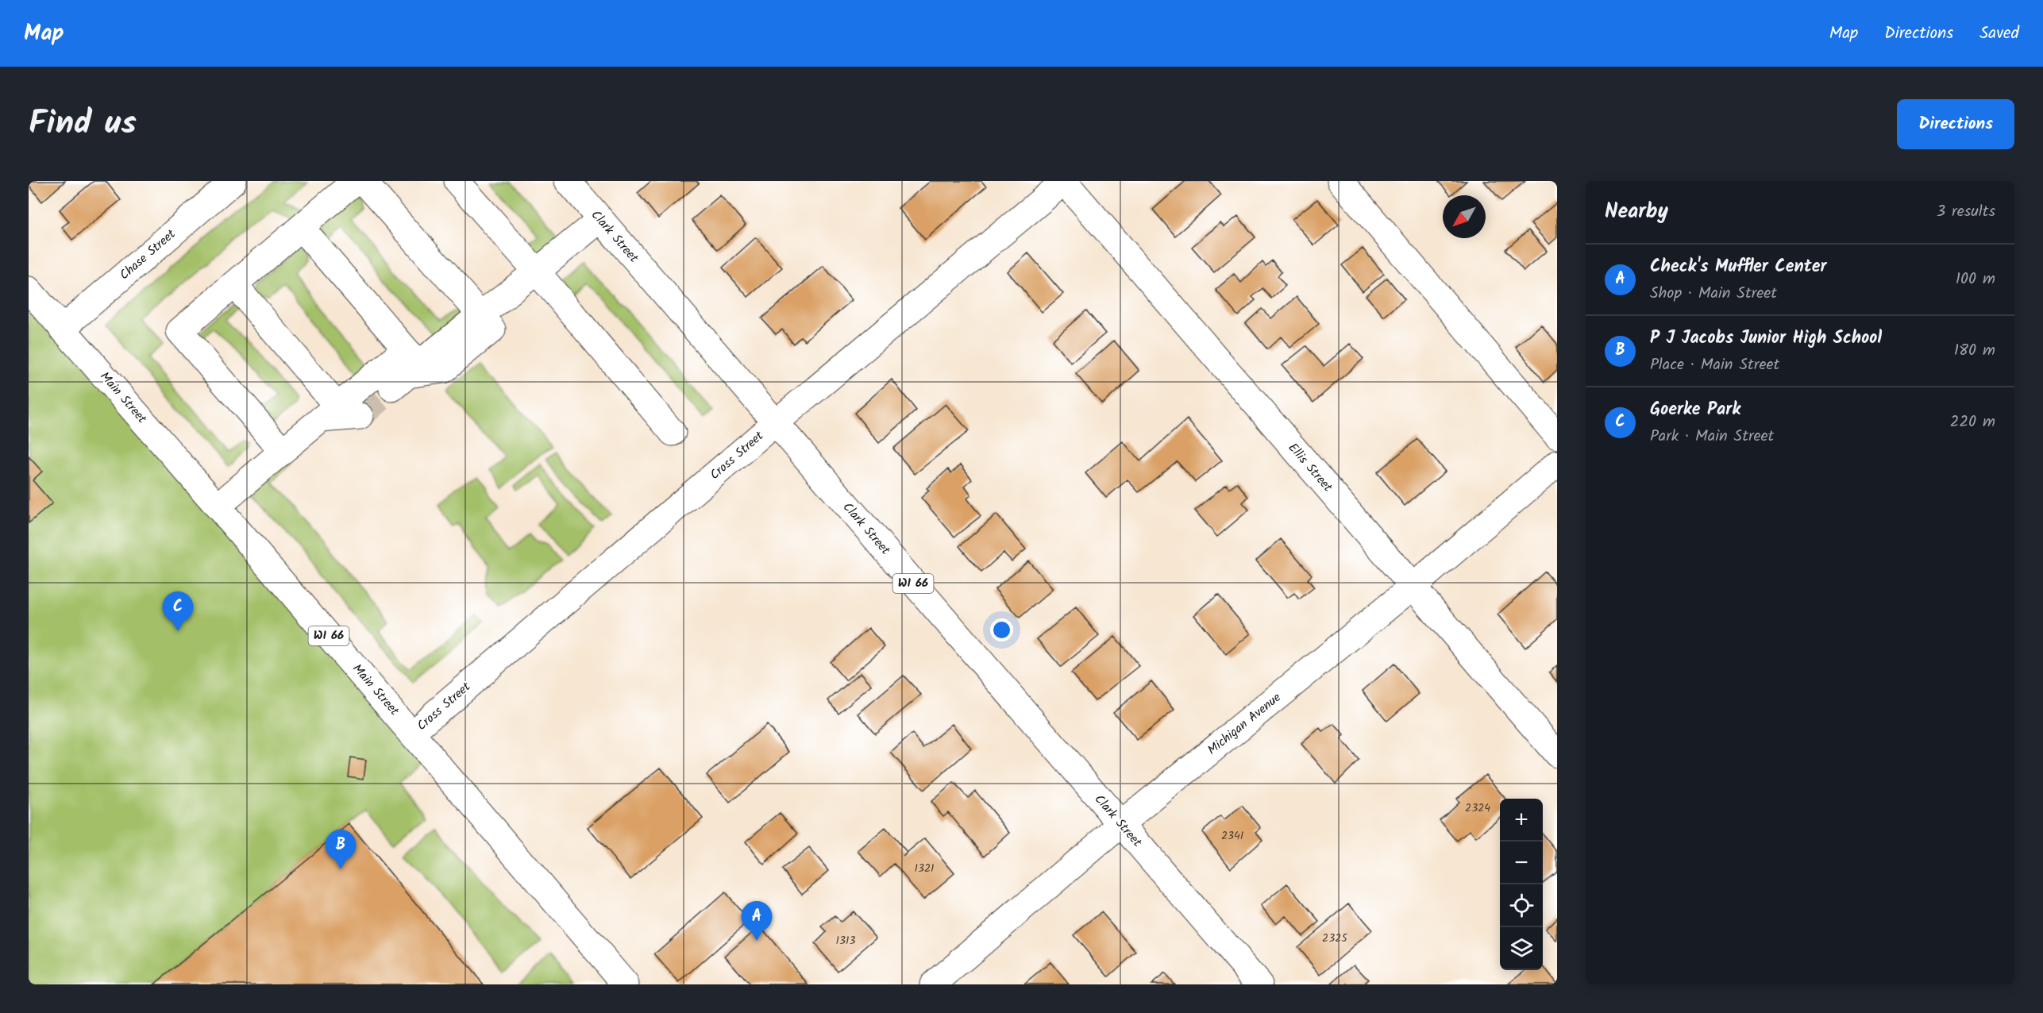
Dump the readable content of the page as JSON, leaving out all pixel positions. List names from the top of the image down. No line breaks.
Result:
{"streets":{"street":["Clark Street","Chase Street","Main Street","Cross Street","Ellis Street","WI 66","Michigan Avenue"]},"crossings":[["Clark Street","Cross Street"],["Clark Street","Michigan Avenue"],["Chase Street","Main Street"],["Main Street","Cross Street"],["Cross Street","Ellis Street"],["Ellis Street","Michigan Avenue"]],"house_numbers":["2324","2341","1321","2325","1313"],"north":"bottom left","page":{"header":"Map","nav":["Map","Directions","Saved"],"title":"Find us","buttons":"Directions","heading":["Nearby","3 results"],"list":[{"mark":"A","name":"Check's Muffler Center","note":"Shop · Main Street","value":"100 m"},{"mark":"B","name":"P J Jacobs Junior High School","note":"Place · Main Street","value":"180 m"},{"mark":"C","name":"Goerke Park","note":"Park · Main Street","value":"220 m"}],"pins":["C","B","A"],"map_buttons":["+","−"]}}
